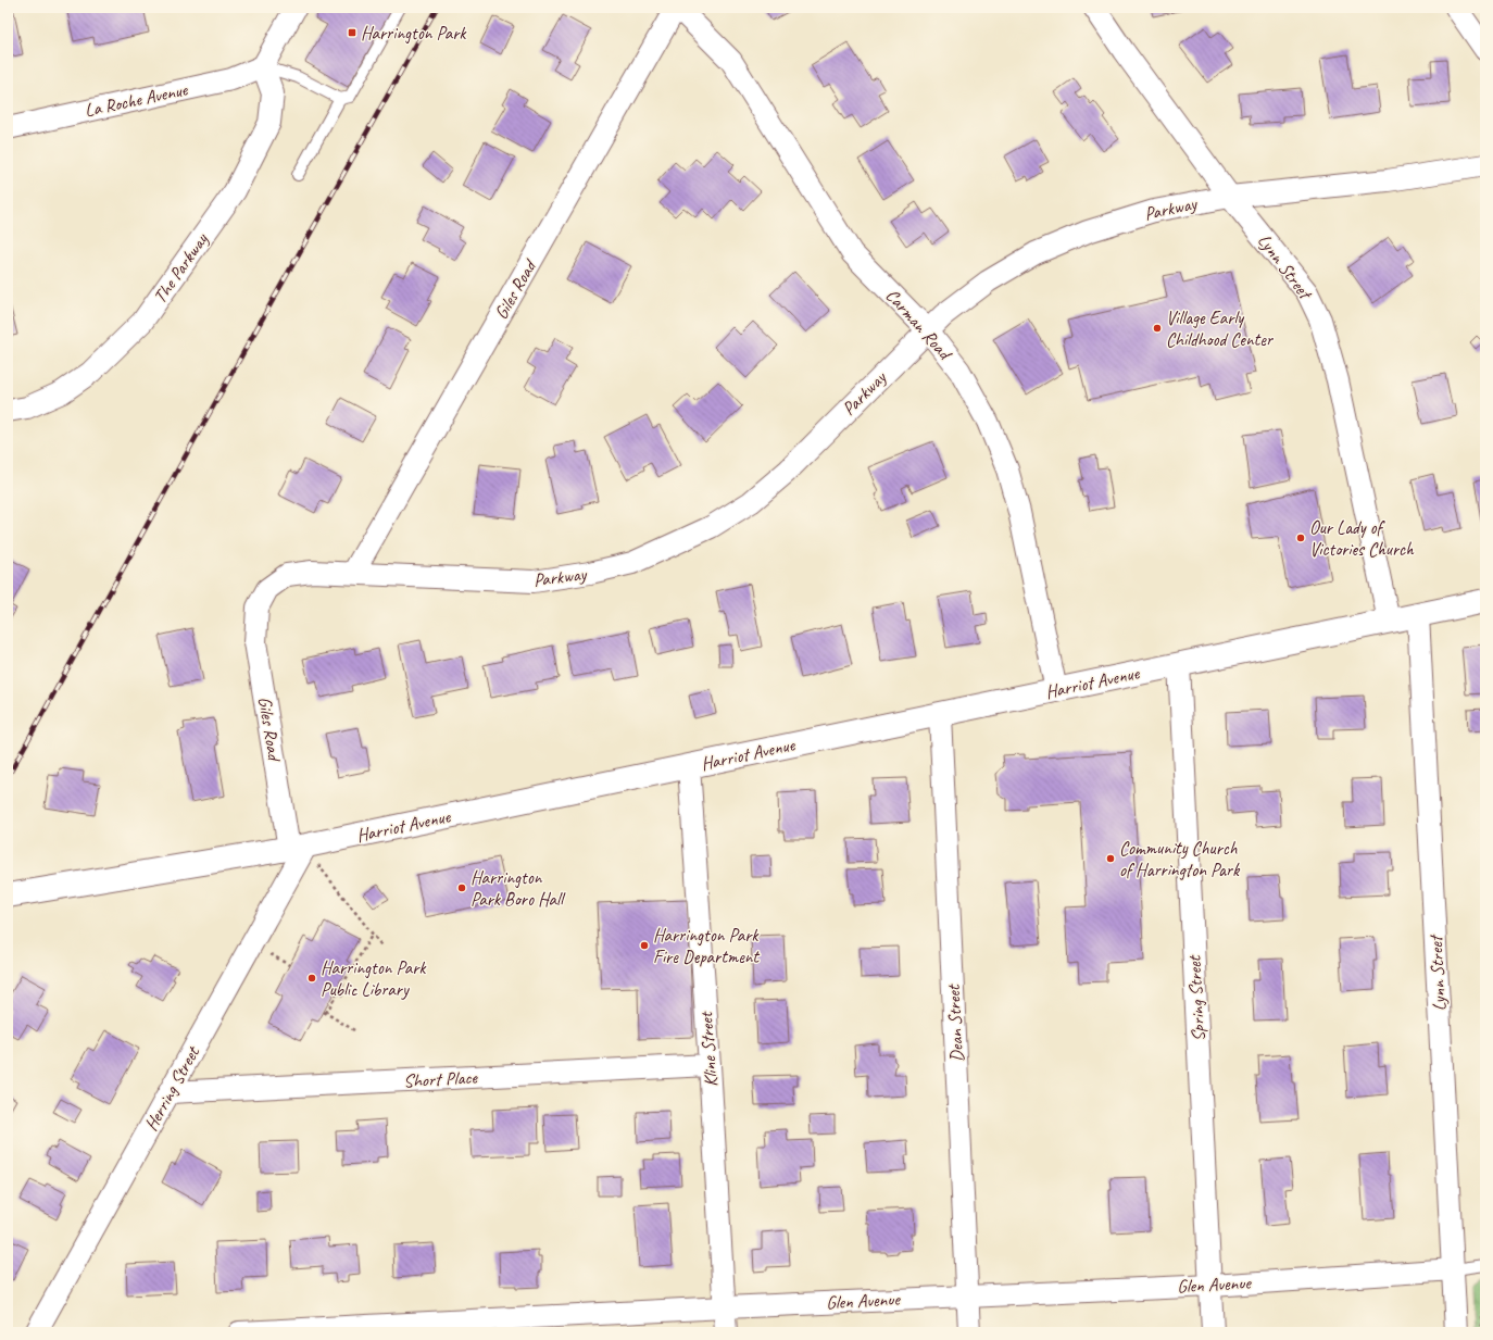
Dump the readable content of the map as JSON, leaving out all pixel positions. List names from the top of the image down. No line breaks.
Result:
{"streets":{"street":["La Roche Avenue","Parkway","Lynn Street","The Parkway","Giles Road","Carman Road","Harriot Avenue","Spring Street","Dean Street","Kline Street","Short Place","Herring Street","Glen Avenue"]},"crossings":[["La Roche Avenue","The Parkway"],["Parkway","Lynn Street"],["Parkway","Giles Road"],["Parkway","Carman Road"],["Lynn Street","Harriot Avenue"],["Lynn Street","Glen Avenue"],["Giles Road","Carman Road"],["Giles Road","Harriot Avenue"],["Giles Road","Herring Street"],["Carman Road","Harriot Avenue"],["Harriot Avenue","Spring Street"],["Harriot Avenue","Dean Street"],["Harriot Avenue","Kline Street"],["Harriot Avenue","Herring Street"],["Spring Street","Glen Avenue"],["Dean Street","Glen Avenue"],["Kline Street","Short Place"],["Kline Street","Glen Avenue"],["Short Place","Herring Street"]],"places":{"transit":["Harrington Park"],"other":["Village Early Childhood Center","Our Lady of Victories Church","Community Church of Harrington Park","Harrington Park Boro Hall","Harrington Park Fire Department","Harrington Park Public Library"]}}
